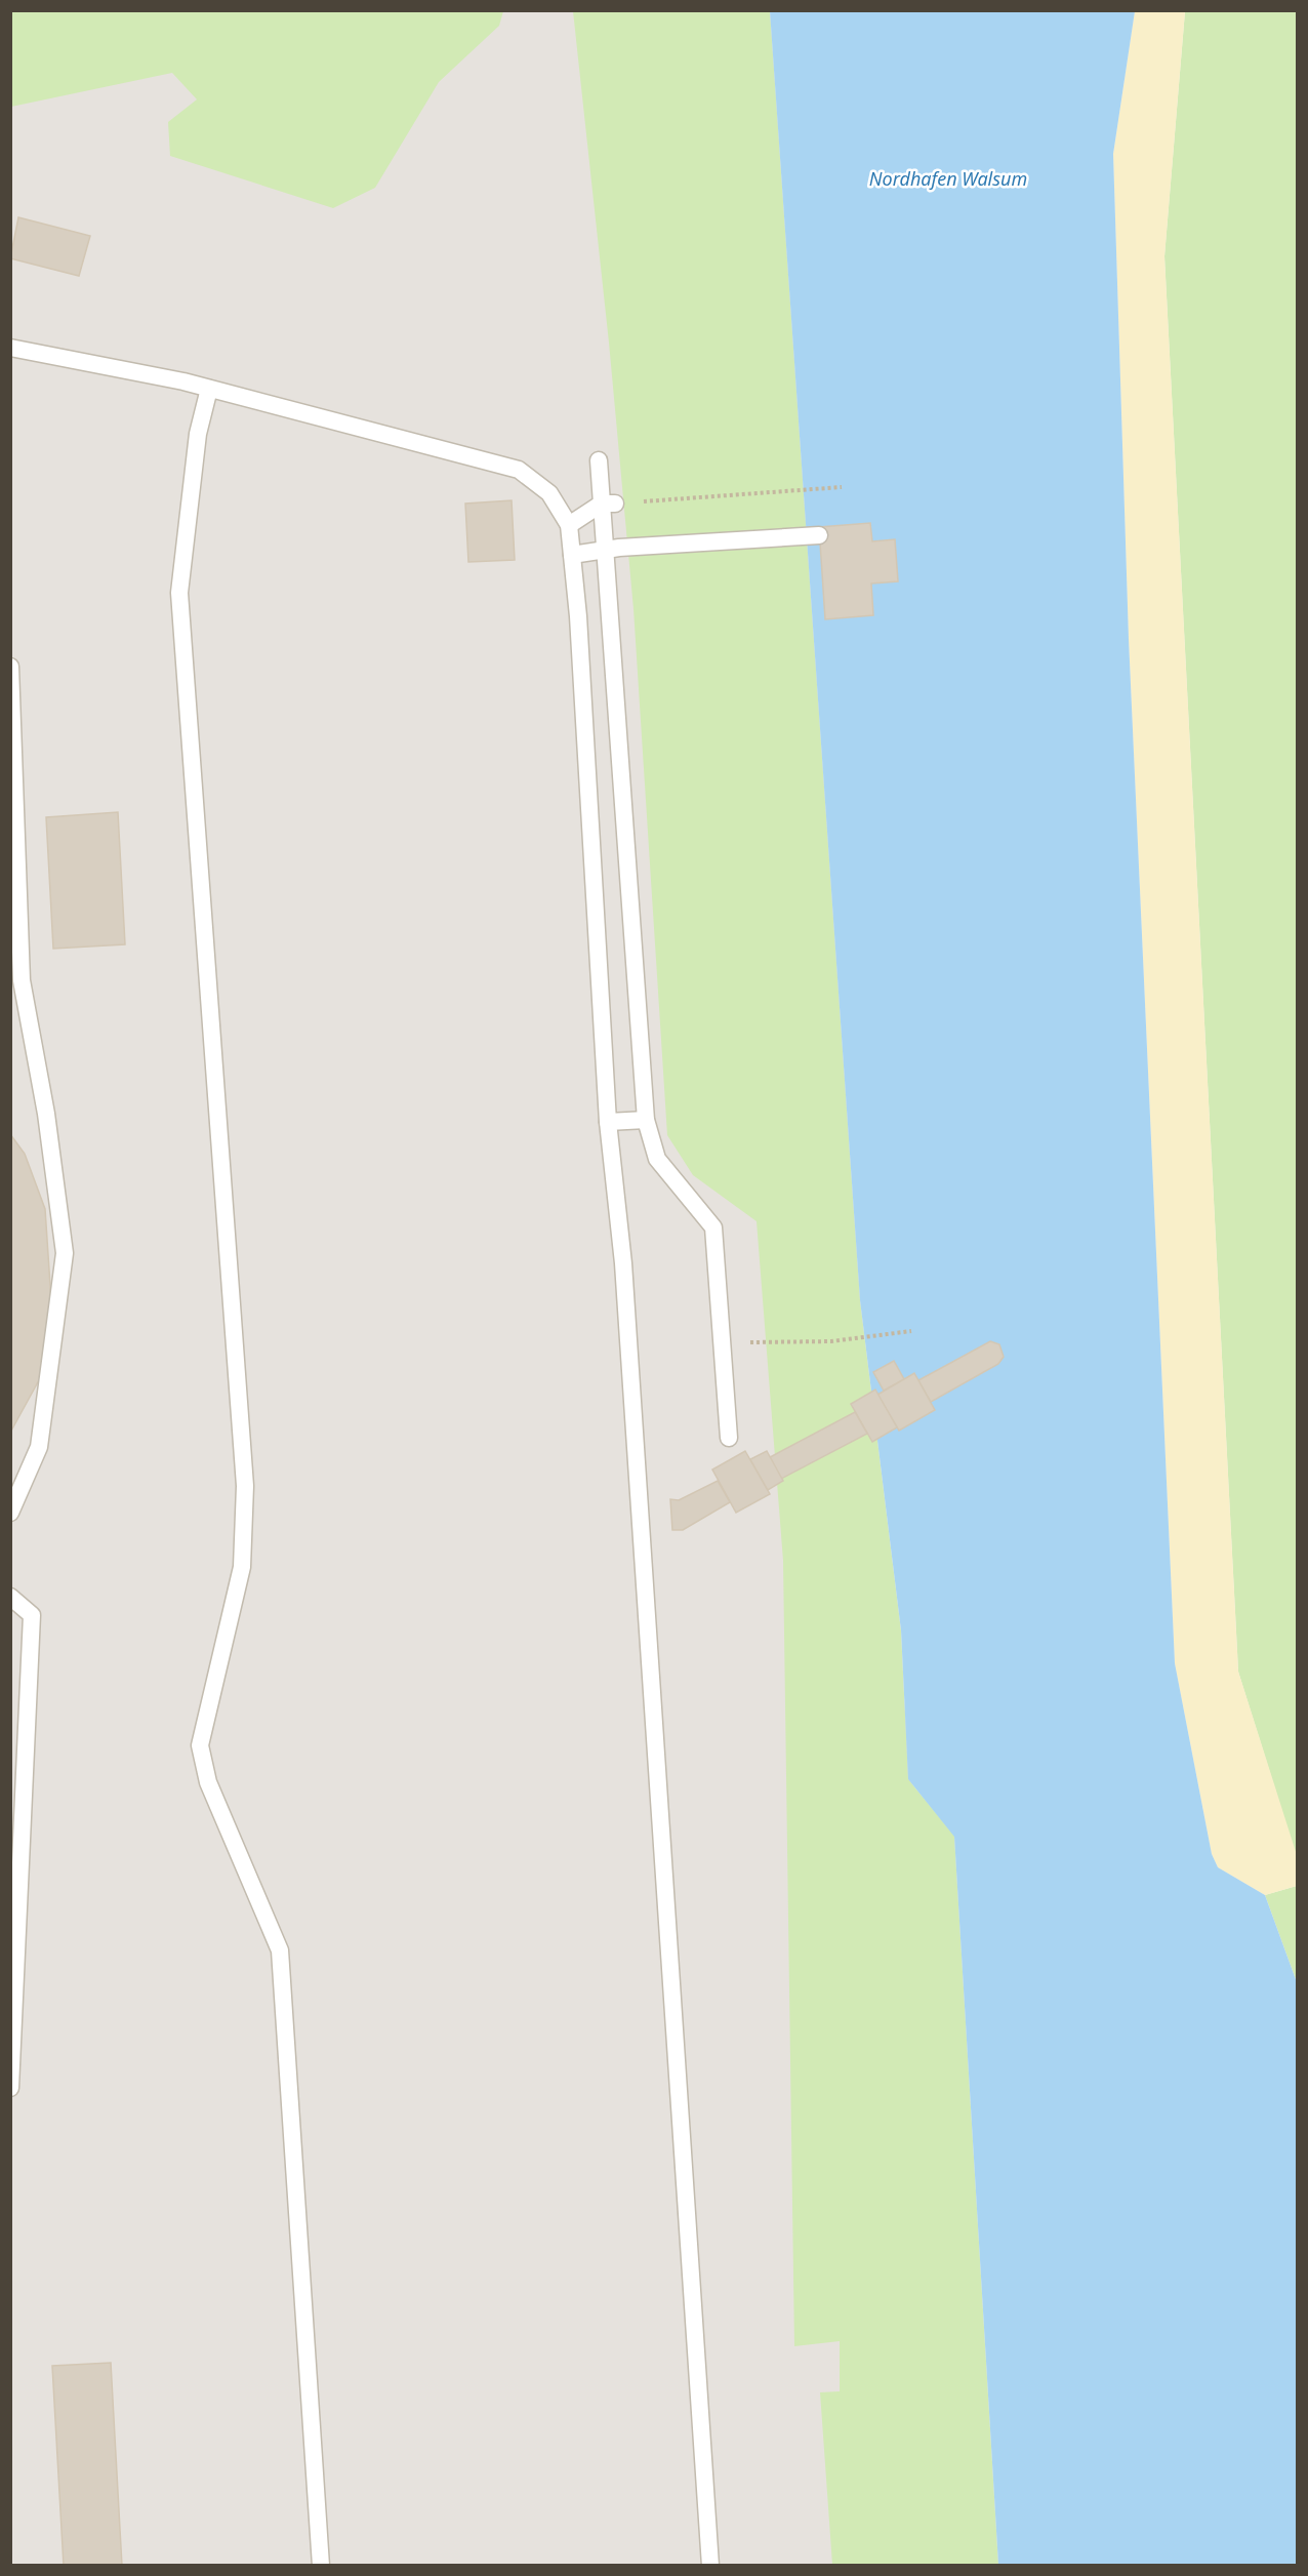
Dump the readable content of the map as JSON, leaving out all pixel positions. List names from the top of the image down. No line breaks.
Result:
{"water":["Nordhafen Walsum"]}
